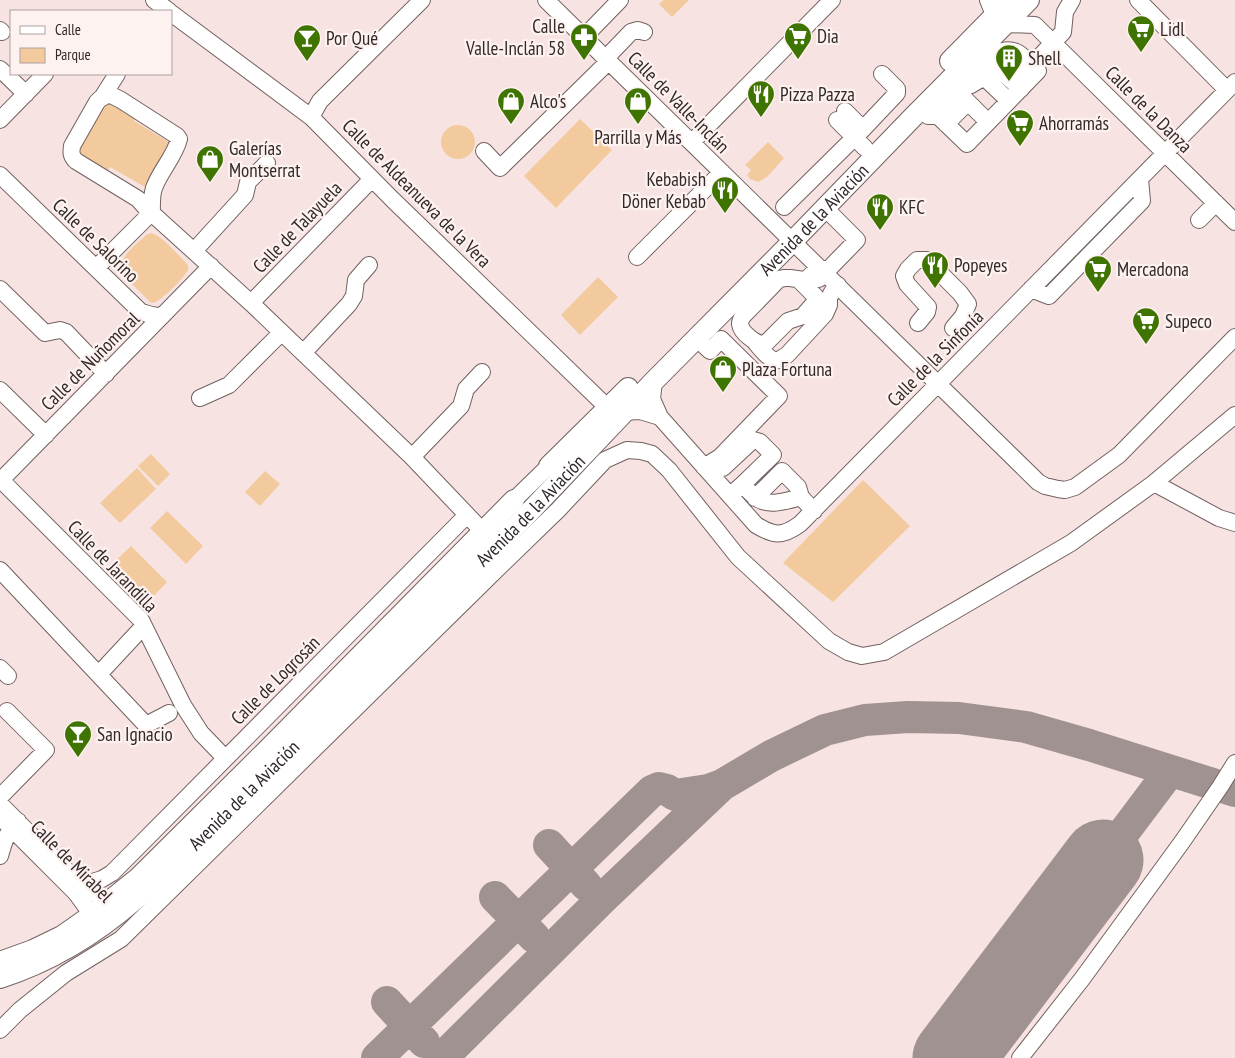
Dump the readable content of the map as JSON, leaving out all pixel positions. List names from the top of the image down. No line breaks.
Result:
{"streets":{"main road":["Avenida de la Aviación"],"street":["Calle de Valle-Inclán","Calle de la Danza","Calle de Aldeanueva de la Vera","Calle de Talayuela","Calle de Salorino","Calle de la Sinfonía","Calle de Nuñomoral","Calle de Jarandilla","Calle de Logrosán","Calle de Mirabel"]},"crossings":[["Calle de Valle-Inclán","Avenida de la Aviación"],["Calle de Valle-Inclán","Calle de la Sinfonía"],["Calle de la Danza","Calle de la Sinfonía"],["Calle de Aldeanueva de la Vera","Avenida de la Aviación"],["Calle de Aldeanueva de la Vera","Calle de Talayuela"],["Avenida de la Aviación","Calle de la Sinfonía"],["Avenida de la Aviación","Calle de Logrosán"],["Avenida de la Aviación","Calle de Mirabel"],["Calle de Salorino","Calle de Nuñomoral"],["Calle de Nuñomoral","Calle de Jarandilla"],["Calle de Jarandilla","Calle de Logrosán"],["Calle de Logrosán","Calle de Mirabel"]],"places":{"supermarket":["Lidl","Dia","Ahorramás","Mercadona","Supeco"],"pharmacy":["Calle Valle-Inclán 58"],"bar":["Por Qué","San Ignacio"],"building":["Shell"],"restaurant":["Pizza Pazza","Kebabish Döner Kebab","KFC","Popeyes"],"shop":["Alco's","Parrilla y Más","Galerías Montserrat","Plaza Fortuna"]},"legend":["Calle","Parque"]}
